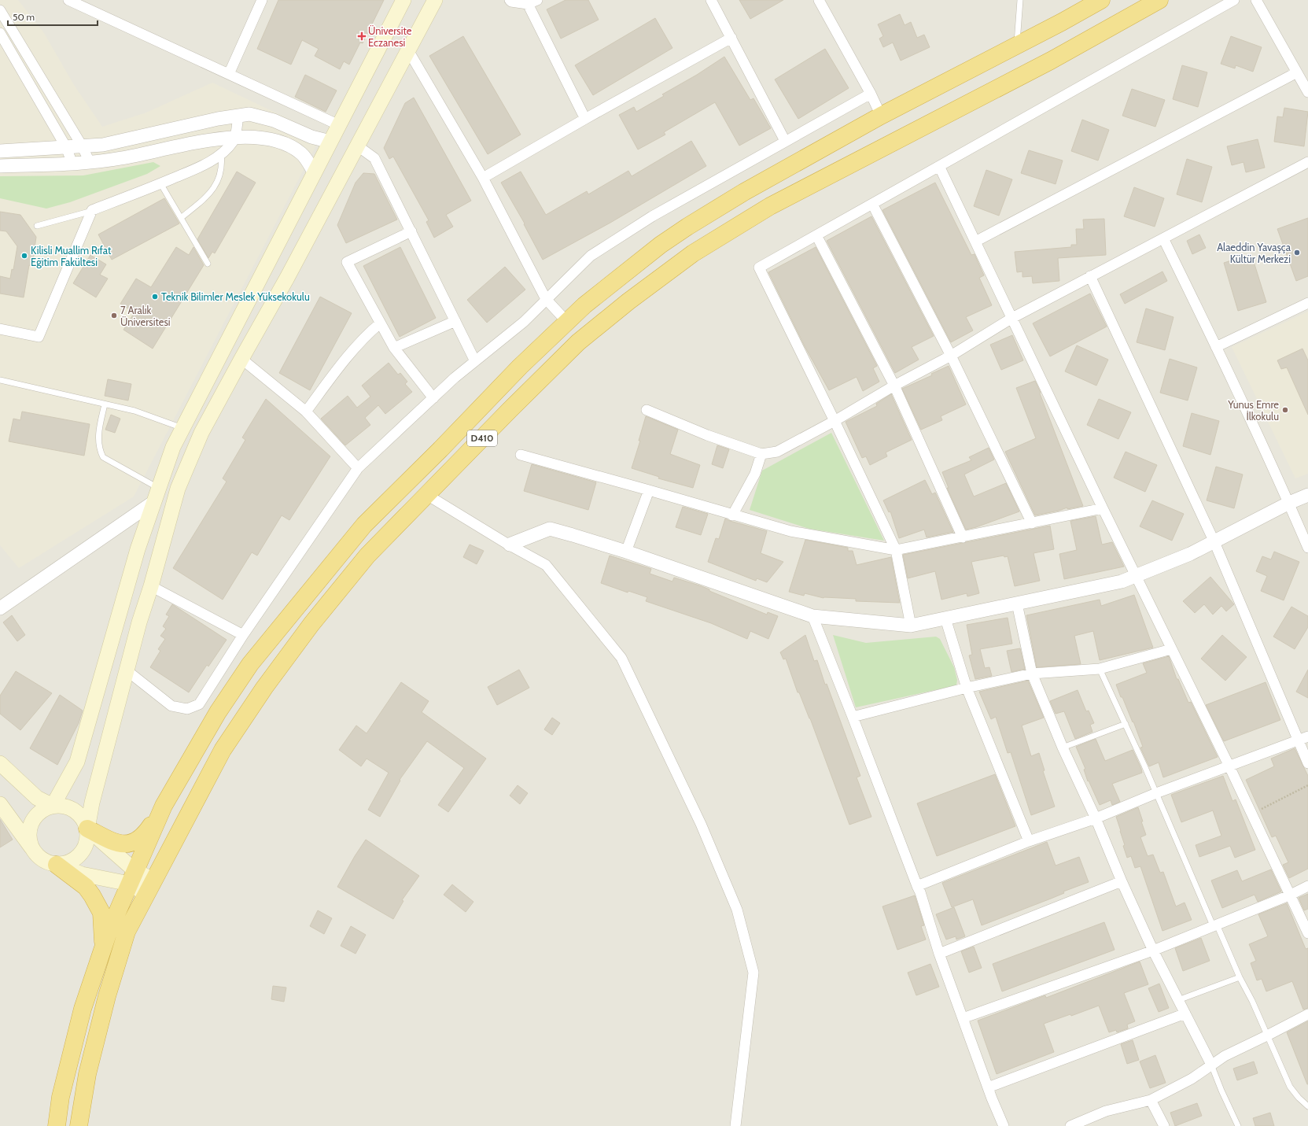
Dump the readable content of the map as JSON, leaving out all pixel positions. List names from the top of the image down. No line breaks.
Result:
{"streets":{"highway":["D410"]},"places":{"health":["Üniversite Eczanesi"],"other":["Alaeddin Yavaşça Kültür Merkezi","Kilisli Muallim Rıfat Eğitim Fakültesi","Teknik Bilimler Meslek Yüksekokulu","7 Aralık Üniversitesi","Yunus Emre İlkokulu"]},"scale_bar":"50 m"}
